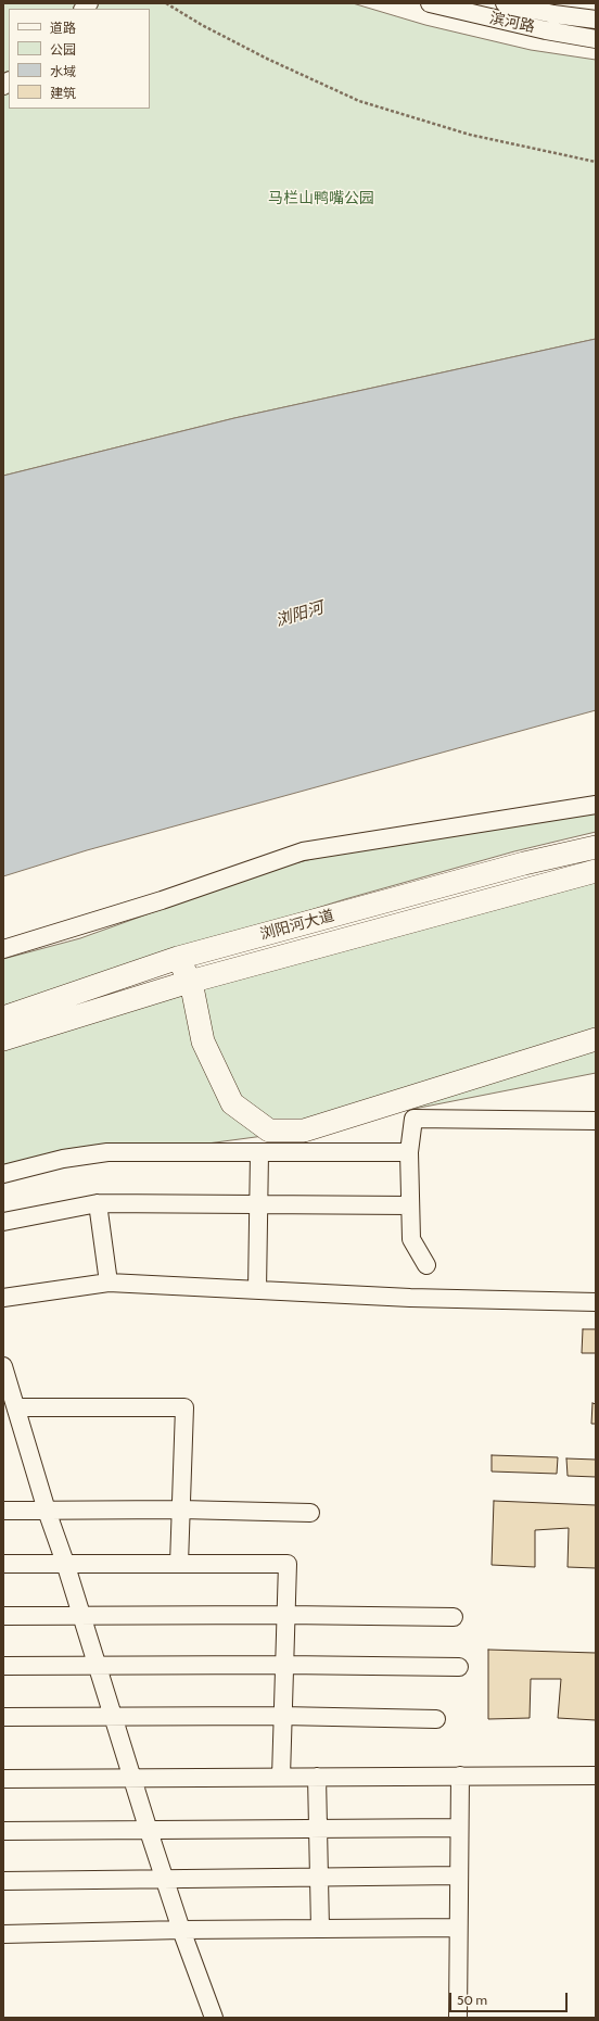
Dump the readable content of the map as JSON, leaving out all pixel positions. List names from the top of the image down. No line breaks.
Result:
{"streets":{"main road":["浏阳河大道"],"street":["滨河路"]},"water":["浏阳河"],"parks":["马栏山鸭嘴公园"],"legend":["道路","公园","水域","建筑"],"scale_bar":"50 m"}
